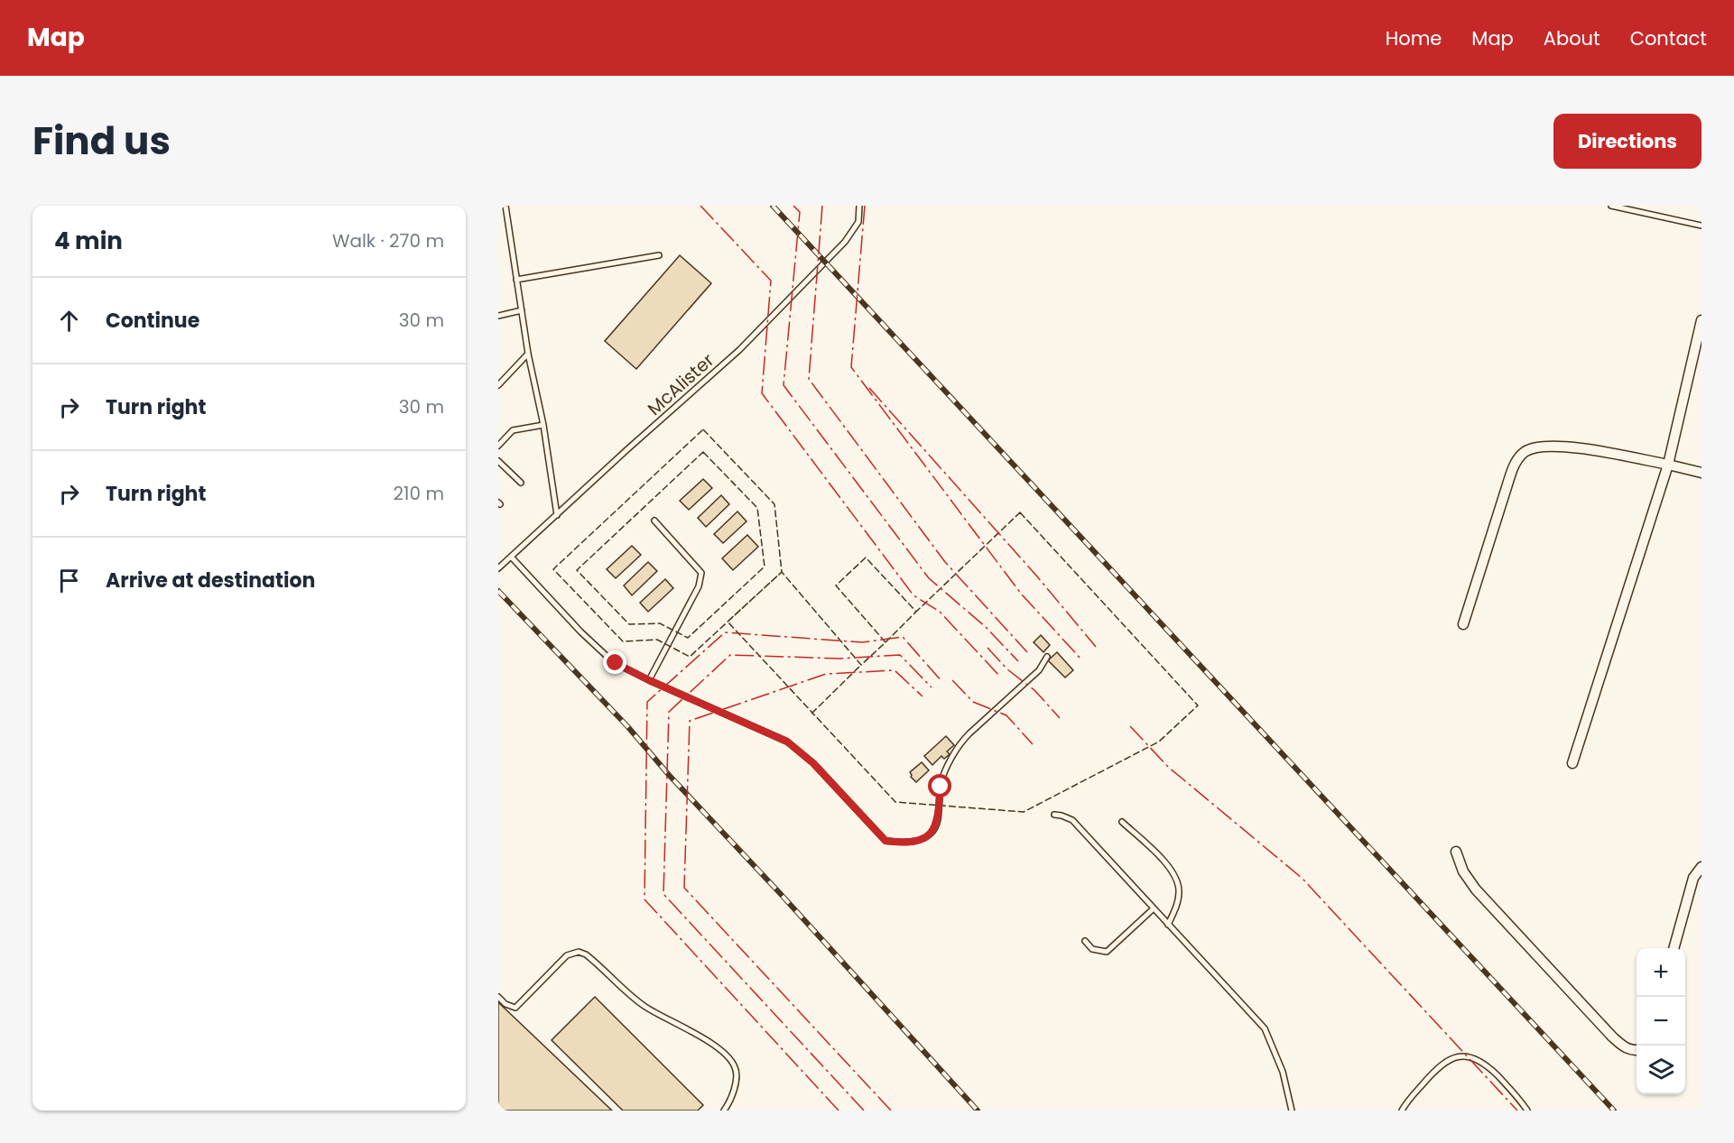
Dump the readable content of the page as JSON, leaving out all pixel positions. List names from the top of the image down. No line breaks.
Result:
{"streets":{"lane":["McAlister"]},"page":{"header":"Map","nav":["Home","Map","About","Contact"],"title":"Find us","buttons":"Directions","heading":["4 min","Walk · 270 m"],"list":[["Continue","30 m"],["Turn right","30 m"],["Turn right","210 m"],"Arrive at destination"],"map_buttons":["+","−"]}}
